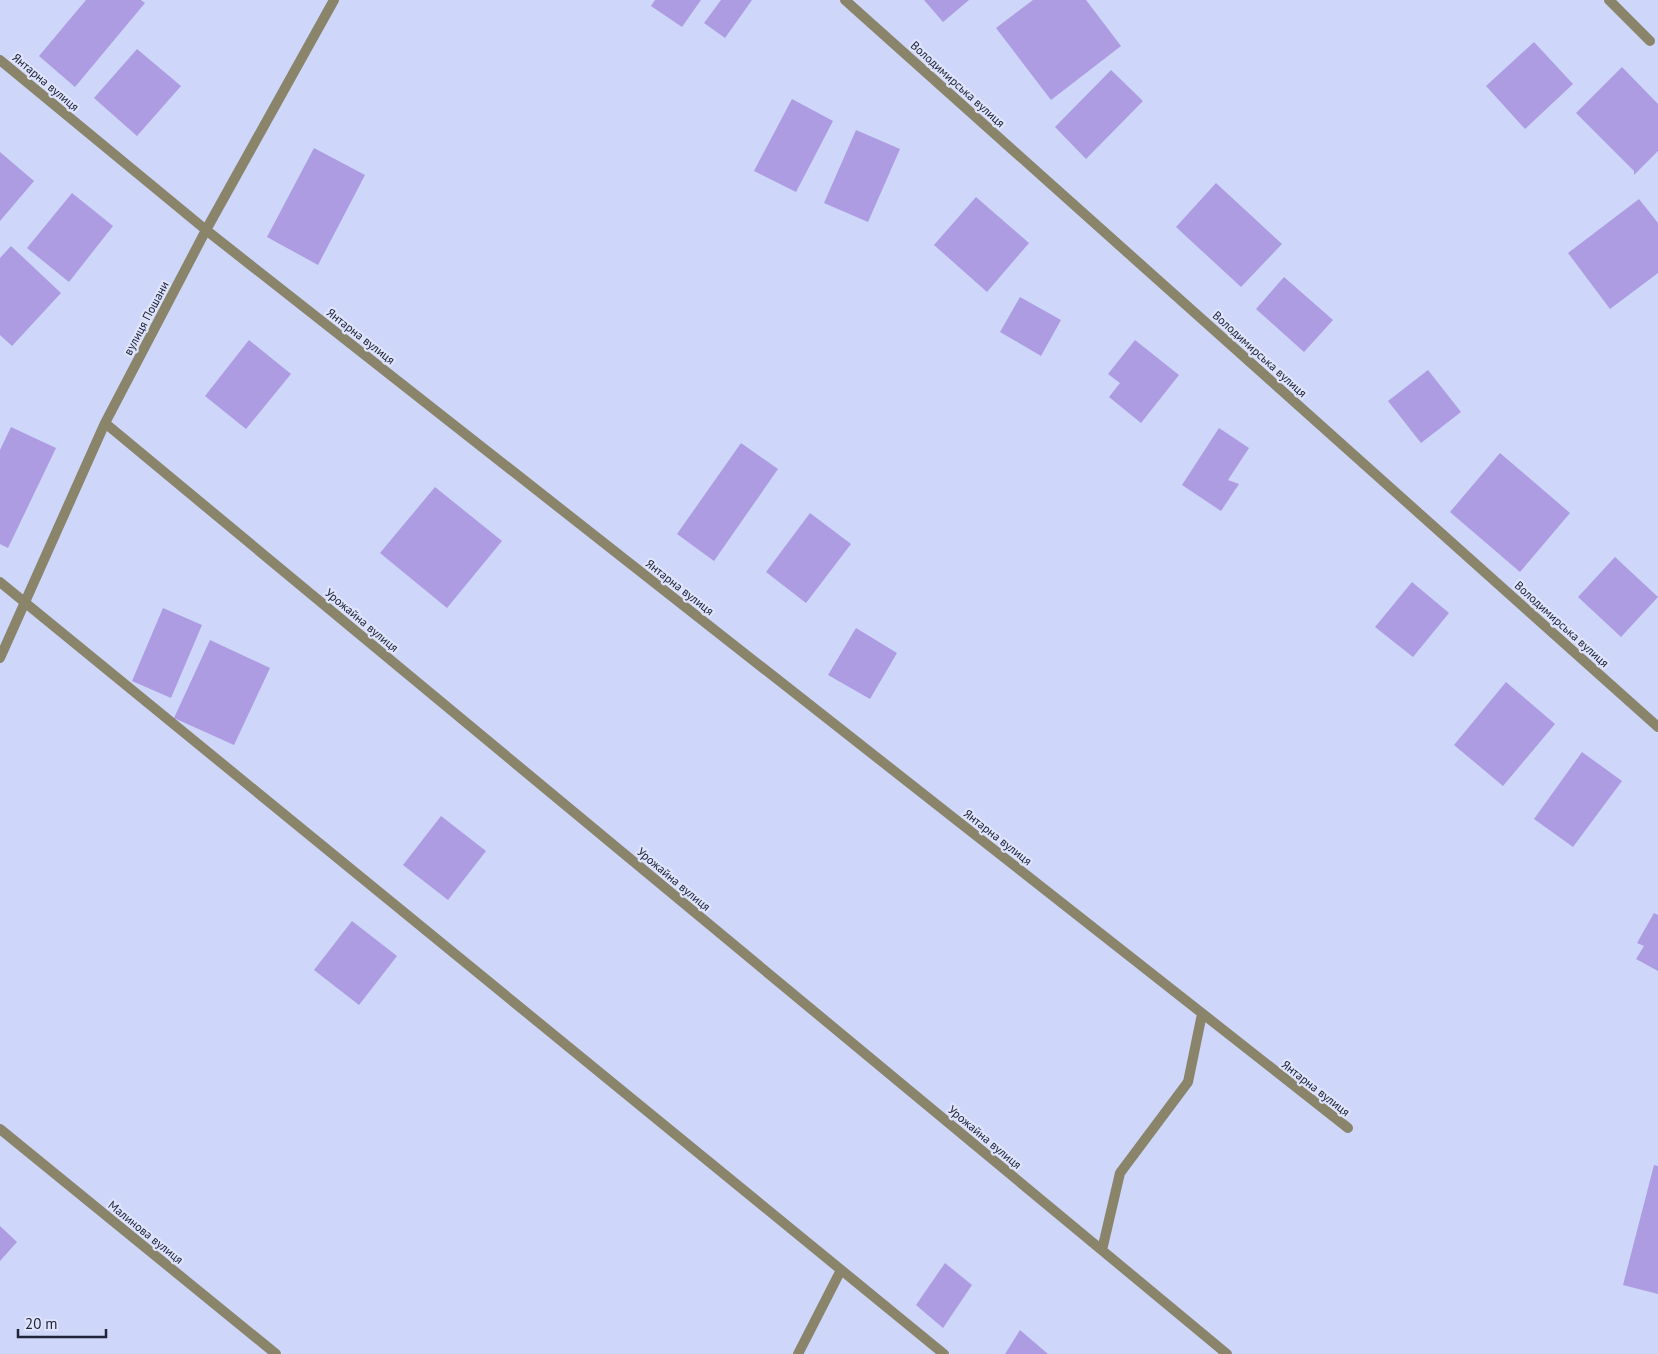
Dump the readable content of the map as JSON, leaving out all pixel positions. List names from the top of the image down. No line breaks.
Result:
{"streets":{"street":["Янтарна вулиця","Володимирська вулиця","вулиця Пошани","Урожайна вулиця","Малинова вулиця"]},"crossings":[["Янтарна вулиця","вулиця Пошани"],["вулиця Пошани","Урожайна вулиця"]],"scale_bar":"20 m"}
